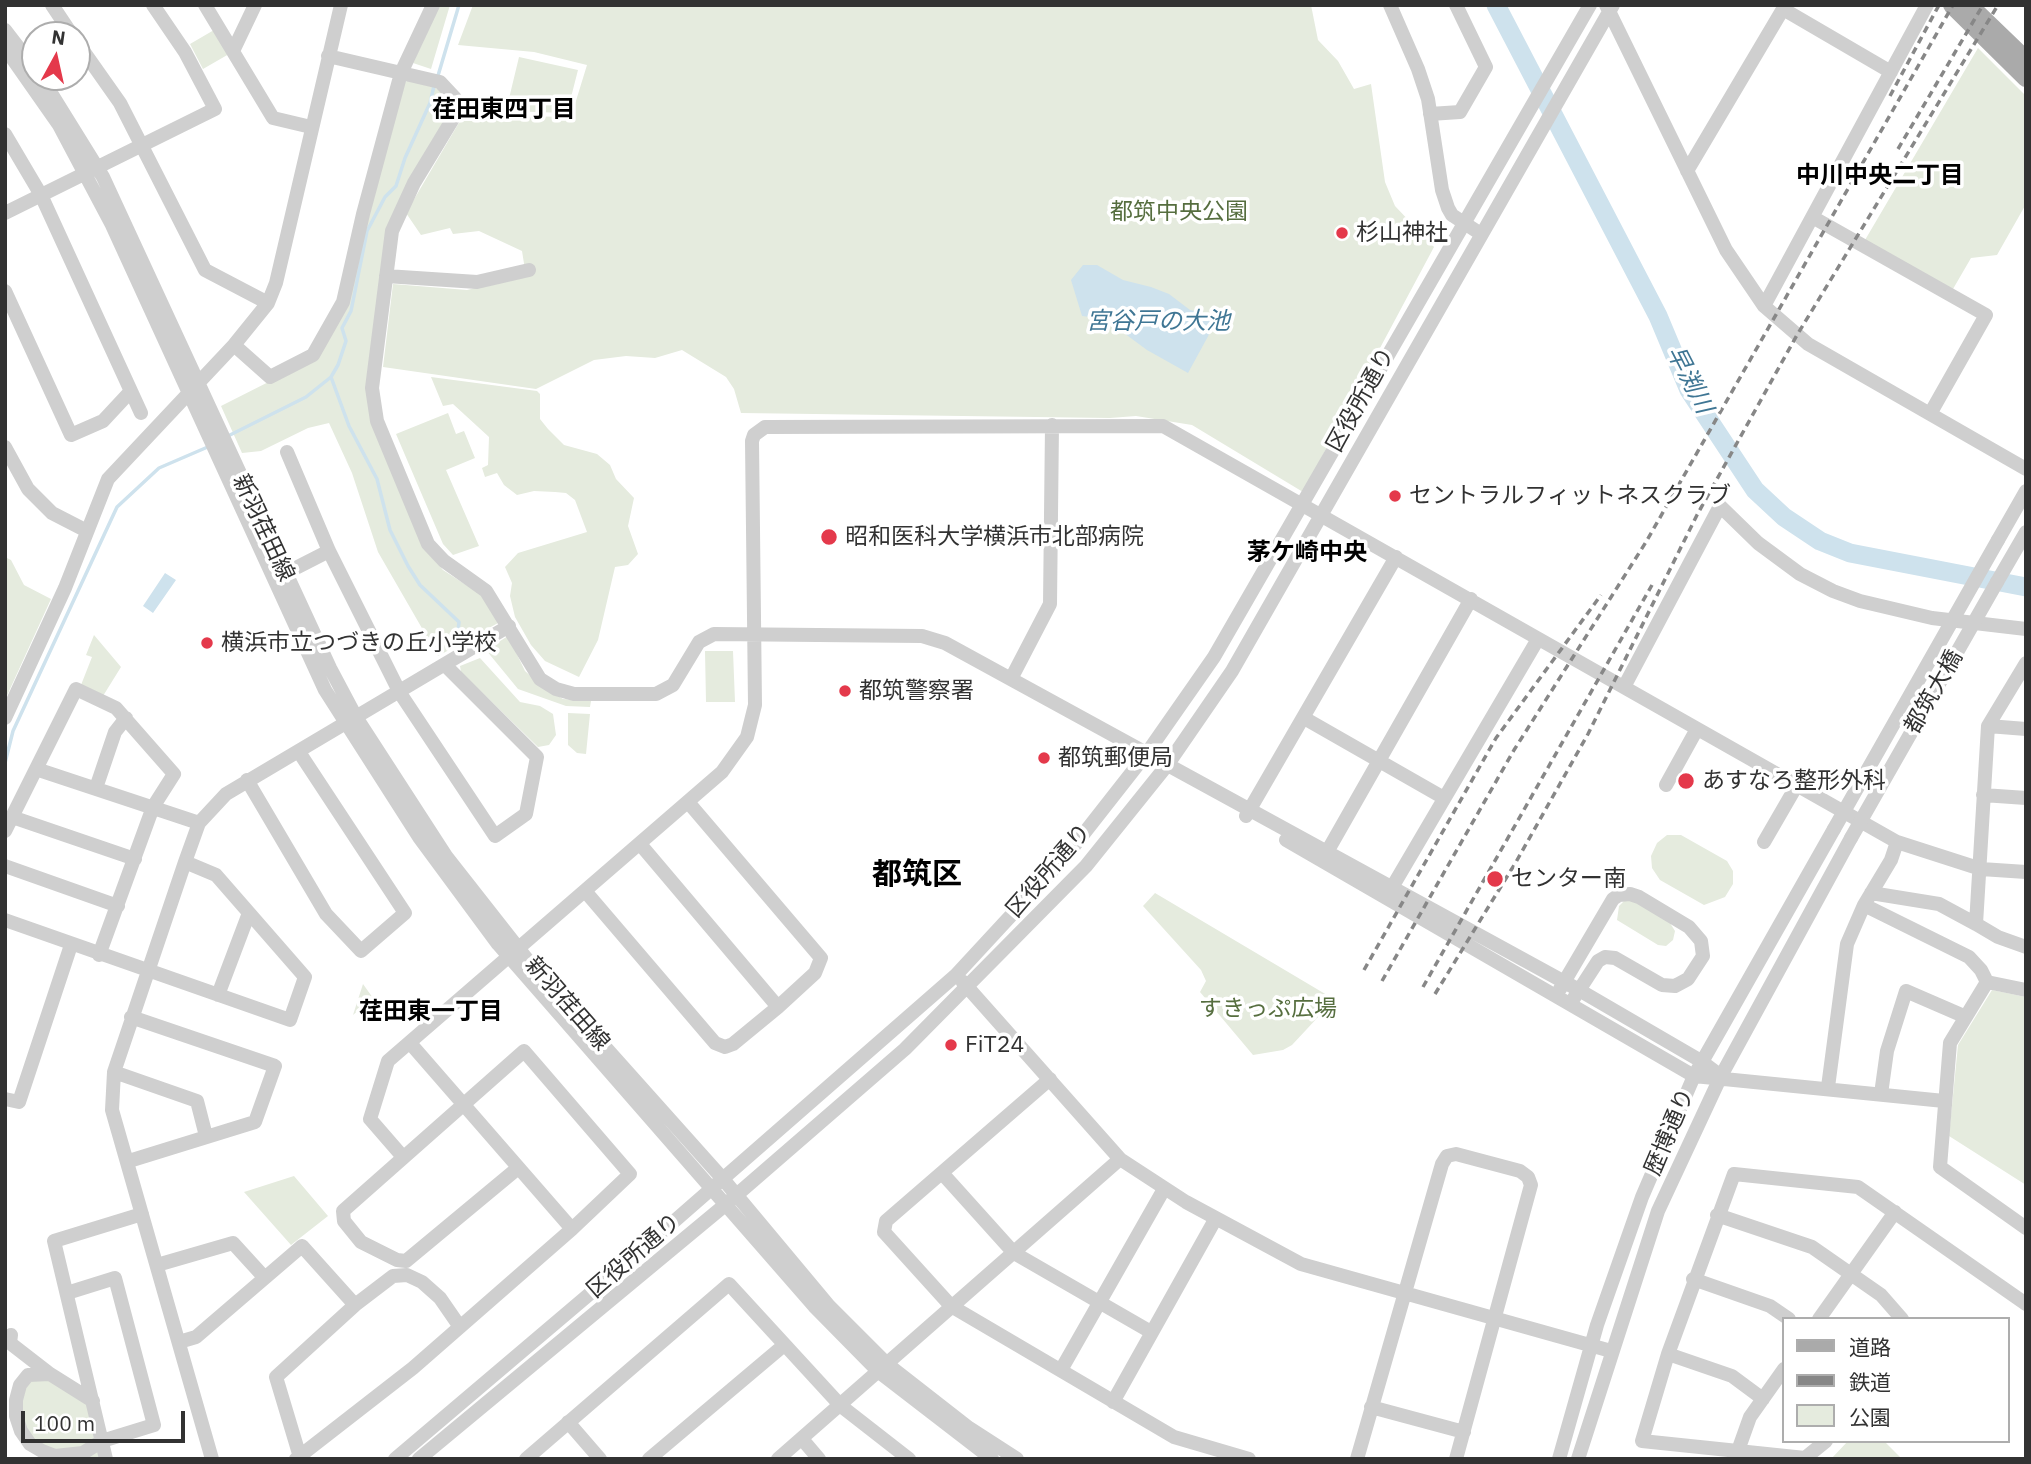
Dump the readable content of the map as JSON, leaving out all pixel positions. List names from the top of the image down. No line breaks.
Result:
{"streets":{"street":["区役所通り","新羽荏田線","都筑大橋","歴博通り"]},"crossings":[["区役所通り","新羽荏田線"],["都筑大橋","歴博通り"]],"districts":["荏田東四丁目","中川中央二丁目","茅ケ崎中央","都筑区","荏田東一丁目"],"water":["宮谷戸の大池","早渕川"],"parks":["都筑中央公園","すきっぷ広場"],"places":["杉山神社","セントラルフィットネスクラブ","昭和医科大学横浜市北部病院","横浜市立つづきの丘小学校","都筑警察署","都筑郵便局","あすなろ整形外科","センター南","FiT24"],"legend":["道路","鉄道","公園"],"scale_bar":"100 m","north":"top"}
